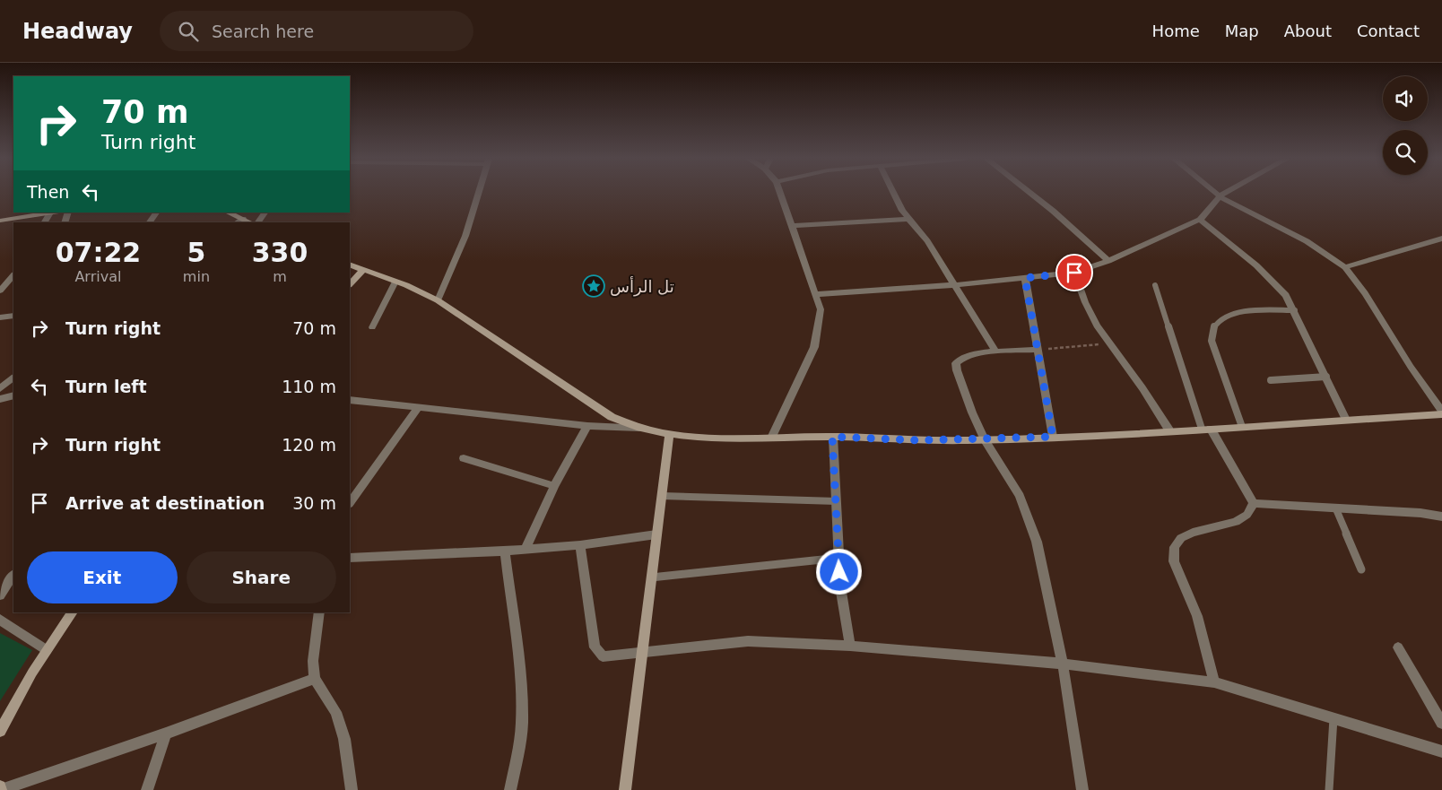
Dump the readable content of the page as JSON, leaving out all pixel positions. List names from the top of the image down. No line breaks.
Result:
{"places":{"place":["تل الرأس"]},"page":{"header":"Headway","search":"Search here","nav":["Home","Map","About","Contact"],"turn":["70 m","Turn right"],"then":"Then","eta":["07:22","Arrival","5","min","330","m"],"list":[{"name":"Turn right","value":"70 m"},{"name":"Turn left","value":"110 m"},{"name":"Turn right","value":"120 m"},{"name":"Arrive at destination","value":"30 m"}],"buttons":["Exit","Share"]}}
